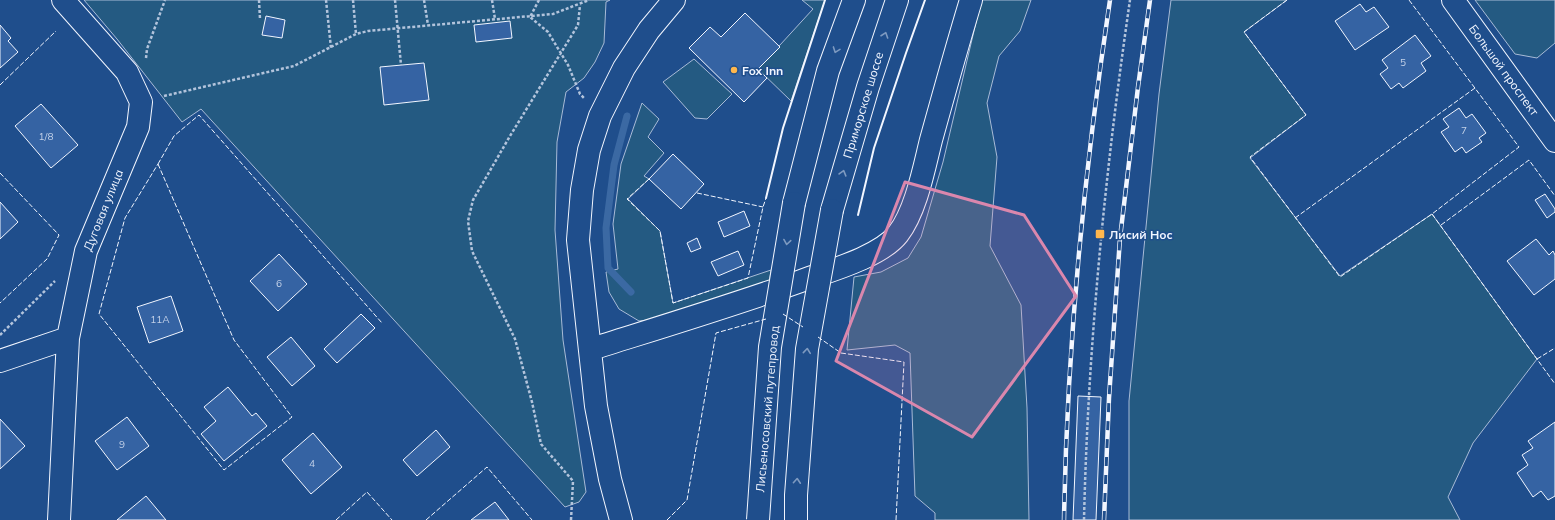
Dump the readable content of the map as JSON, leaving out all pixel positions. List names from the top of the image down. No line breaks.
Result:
{"streets":{"street":["Большой проспект","Приморское шоссе","Дуговая улица","Лисьеносовский путепровод"]},"one_way":["Приморское шоссе"],"places":{"other":["Fox Inn"],"transit":["Лисий Нос"]},"house_numbers":["5","7","1/8","6","11А","9","4"]}
